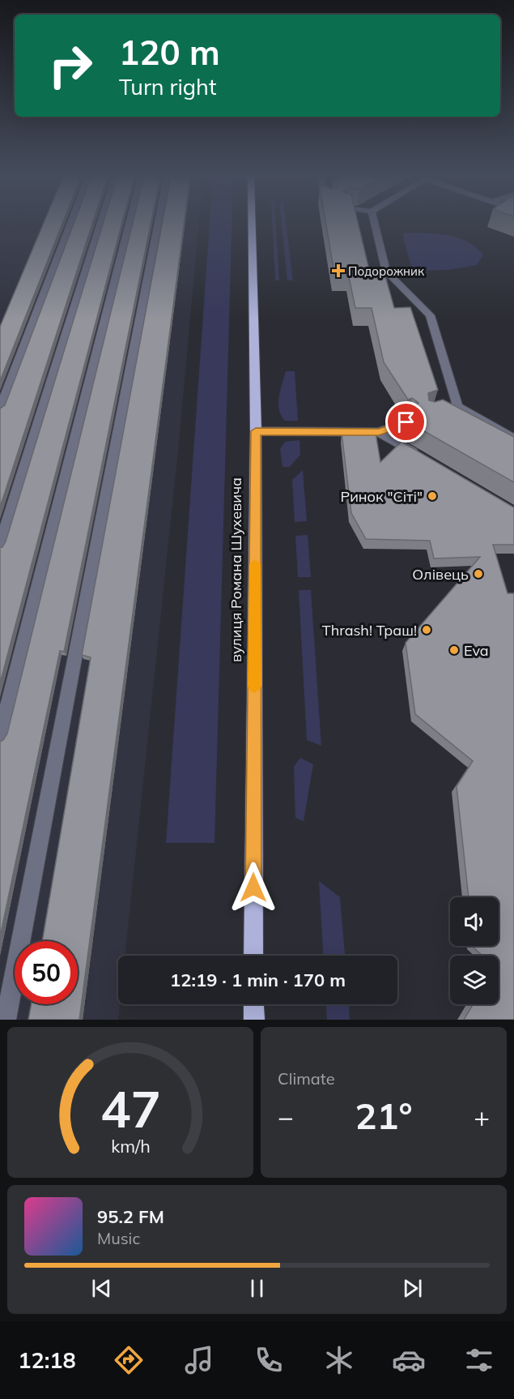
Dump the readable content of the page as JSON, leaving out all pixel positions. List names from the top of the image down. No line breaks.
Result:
{"streets":{"main road":["вулиця Романа Шухевича"]},"places":{"health":["Подорожник"],"other":["Ринок \"Сіті\"","Олівець","Thrash! Траш!","Eva"]},"page":{"turn":["120 m","Turn right"],"limit":"50","trip":"12:19 · 1 min · 170 m","tile":"Climate","heat":["−","21°","+"],"song":["95.2 FM","Music"],"tabs":"12:18","gauge":["47","km/h"]}}
